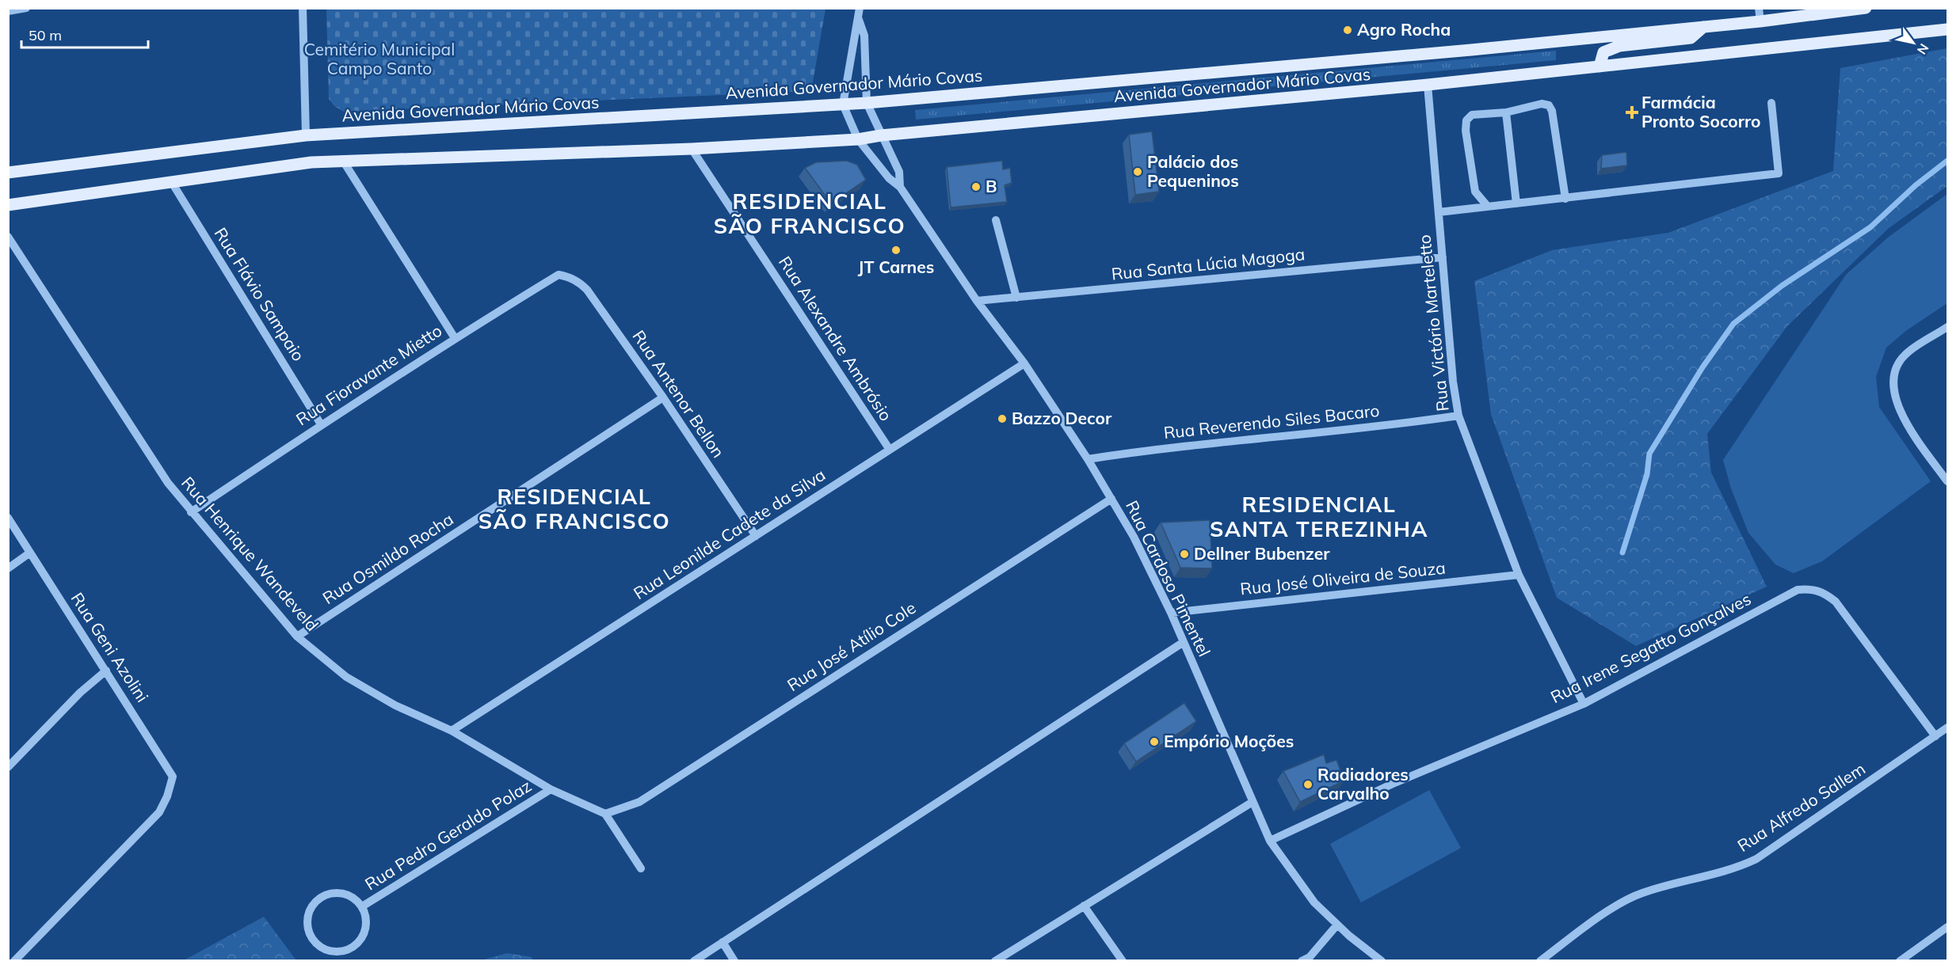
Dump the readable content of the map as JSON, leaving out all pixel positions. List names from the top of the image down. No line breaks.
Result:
{"streets":{"main road":["Avenida Governador Mário Covas"],"street":["Rua Santa Lúcia Magoga","Rua Flávio Sampaio","Rua Victório Marteletto","Rua Alexandre Ambrósio","Rua Fioravante Mietto","Rua Antenor Bellon","Rua Reverendo Siles Bacaro","Rua Leonilde Cadete da Silva","Rua Henrique Wandeveld","Rua Osmildo Rocha","Rua Cardoso Pimentel","Rua José Oliveira de Souza","Rua José Atílio Cole","Rua Geni Azolini","Rua Irene Segatto Gonçalves","Rua Alfredo Sallem","Rua Pedro Geraldo Polaz"]},"crossings":[["Avenida Governador Mário Covas","Rua Flávio Sampaio"],["Avenida Governador Mário Covas","Rua Victório Marteletto"],["Avenida Governador Mário Covas","Rua Alexandre Ambrósio"],["Avenida Governador Mário Covas","Rua Cardoso Pimentel"],["Rua Santa Lúcia Magoga","Rua Victório Marteletto"],["Rua Santa Lúcia Magoga","Rua Cardoso Pimentel"],["Rua Flávio Sampaio","Rua Fioravante Mietto"],["Rua Victório Marteletto","Rua Reverendo Siles Bacaro"],["Rua Victório Marteletto","Rua José Oliveira de Souza"],["Rua Victório Marteletto","Rua Irene Segatto Gonçalves"],["Rua Alexandre Ambrósio","Rua Leonilde Cadete da Silva"],["Rua Fioravante Mietto","Rua Antenor Bellon"],["Rua Fioravante Mietto","Rua Henrique Wandeveld"],["Rua Antenor Bellon","Rua Leonilde Cadete da Silva"],["Rua Antenor Bellon","Rua Osmildo Rocha"],["Rua Reverendo Siles Bacaro","Rua Cardoso Pimentel"],["Rua Leonilde Cadete da Silva","Rua Henrique Wandeveld"],["Rua Leonilde Cadete da Silva","Rua Cardoso Pimentel"],["Rua Henrique Wandeveld","Rua Osmildo Rocha"],["Rua Henrique Wandeveld","Rua José Atílio Cole"],["Rua Henrique Wandeveld","Rua Pedro Geraldo Polaz"],["Rua Cardoso Pimentel","Rua José Oliveira de Souza"],["Rua Cardoso Pimentel","Rua José Atílio Cole"],["Rua Cardoso Pimentel","Rua Irene Segatto Gonçalves"],["Rua Irene Segatto Gonçalves","Rua Alfredo Sallem"]],"districts":["RESIDENCIAL SÃO FRANCISCO","RESIDENCIAL SÃO FRANCISCO","RESIDENCIAL SANTA TEREZINHA"],"parks":["Cemitério Municipal Campo Santo"],"places":{"other":["Agro Rocha","Palácio dos Pequeninos","B","JT Carnes","Bazzo Decor","Dellner Bubenzer","Empório Moções","Radiadores Carvalho"],"health":["Farmácia Pronto Socorro"]},"scale_bar":"50 m","north":"bottom right"}
